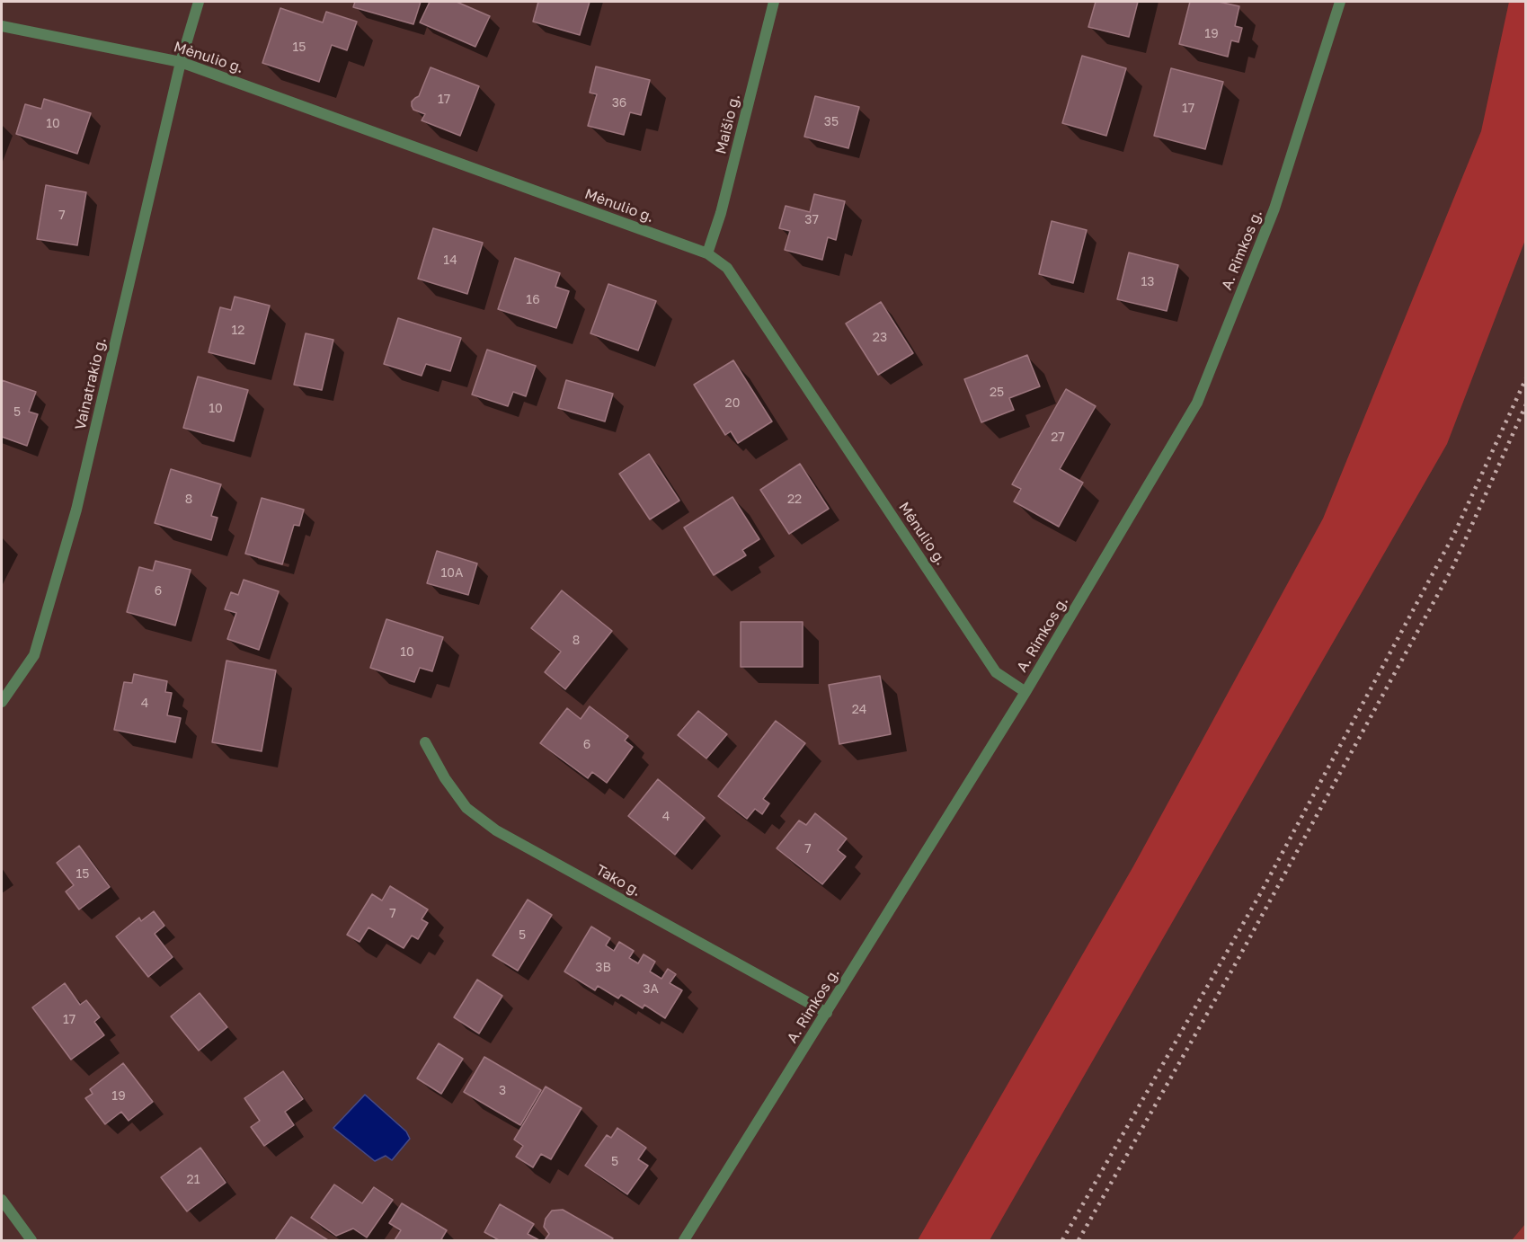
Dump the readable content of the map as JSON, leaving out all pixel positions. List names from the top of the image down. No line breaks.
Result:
{"streets":{"street":["Mėnulio g.","Maišio g.","A. Rimkos g.","Vainatrakio g.","Tako g."]},"crossings":[["Mėnulio g.","Maišio g."],["Mėnulio g.","A. Rimkos g."],["Mėnulio g.","Vainatrakio g."],["A. Rimkos g.","Tako g."]],"house_numbers":["19","15","17","36","17","35","10","7","37","14","13","16","12","23","25","20","10","5","27","8","22","10A","6","8","10","4","24","6","4","7","15","7","5","3B","3A","17","3","19","5","21"]}
